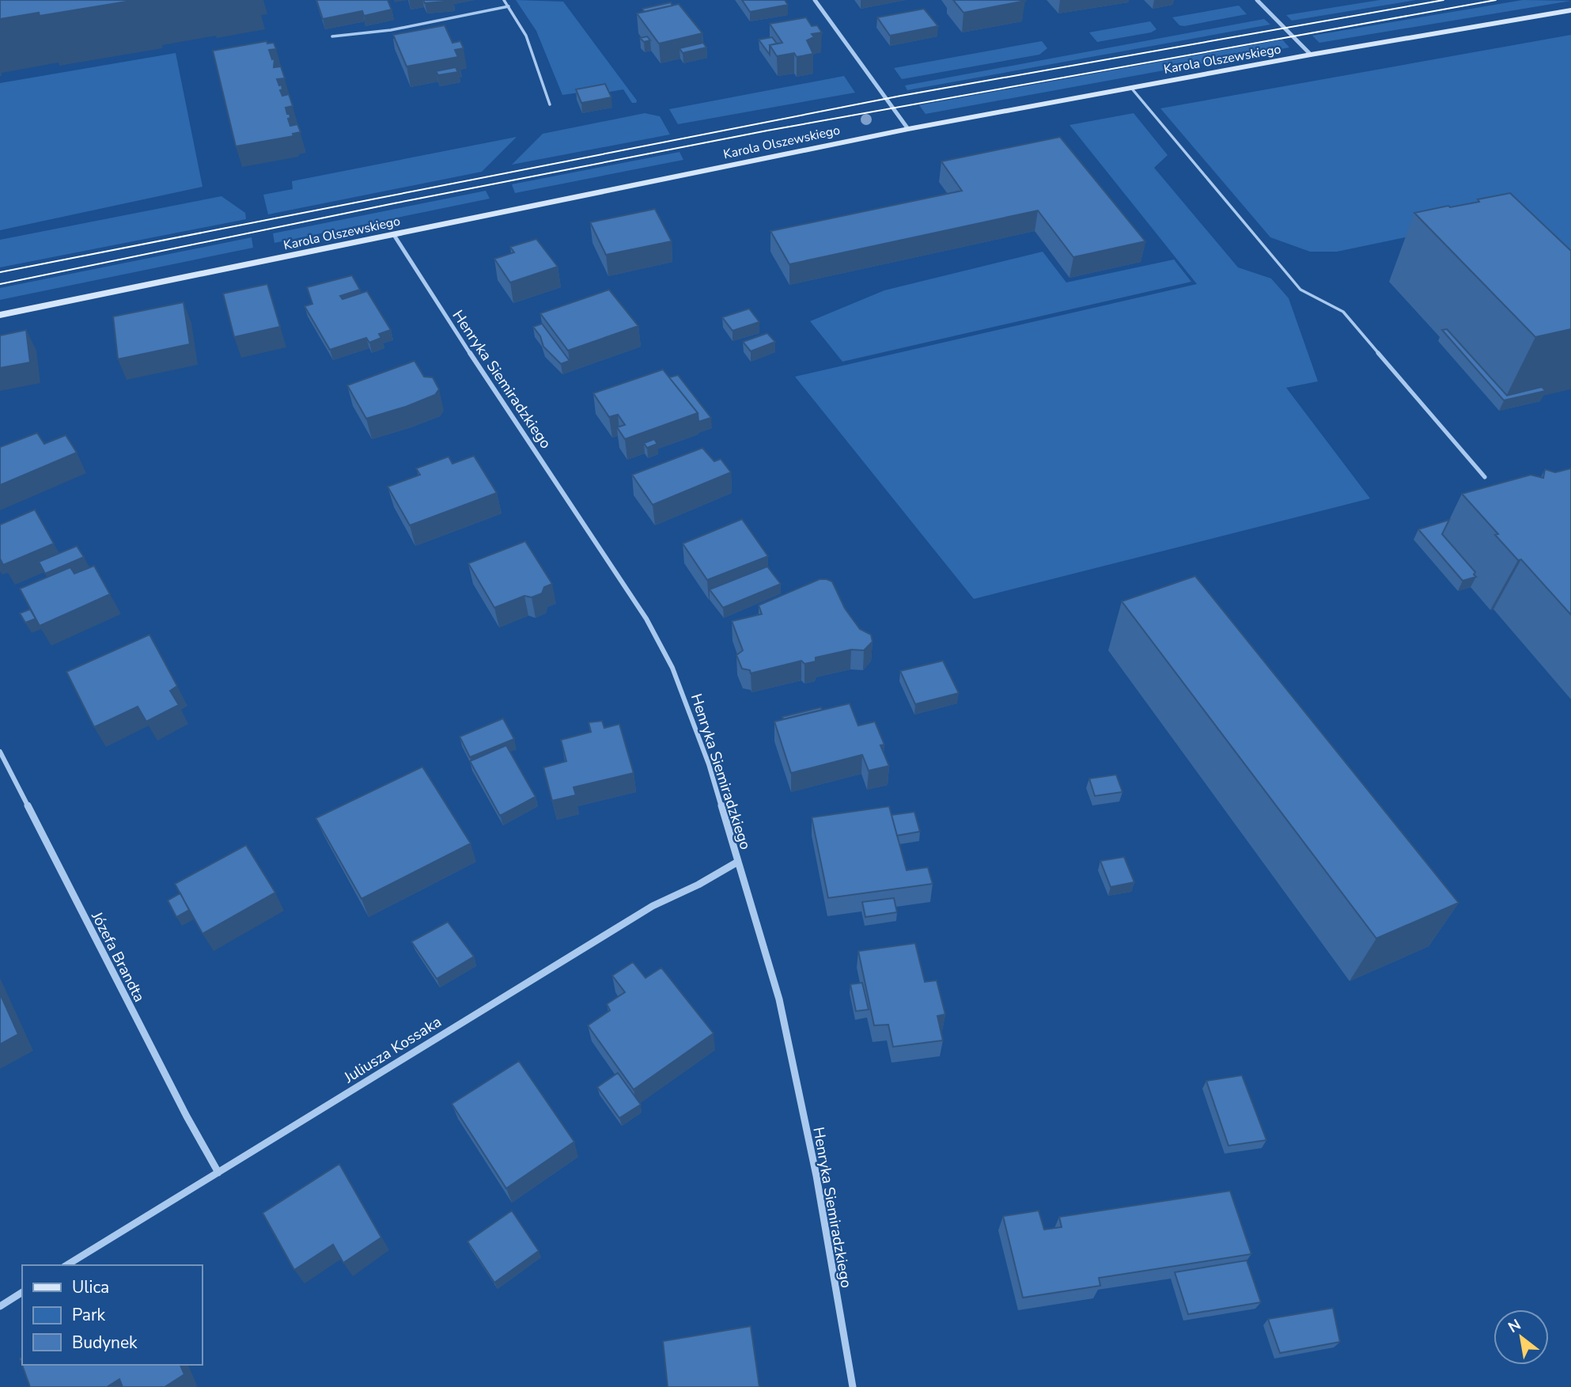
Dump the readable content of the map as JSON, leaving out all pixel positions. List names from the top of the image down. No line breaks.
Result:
{"streets":{"street":["Karola Olszewskiego","Henryka Siemiradzkiego","Józefa Brandta","Juliusza Kossaka"]},"crossings":[["Karola Olszewskiego","Henryka Siemiradzkiego"],["Henryka Siemiradzkiego","Juliusza Kossaka"],["Józefa Brandta","Juliusza Kossaka"]],"legend":["Ulica","Park","Budynek"],"north":"top left"}
